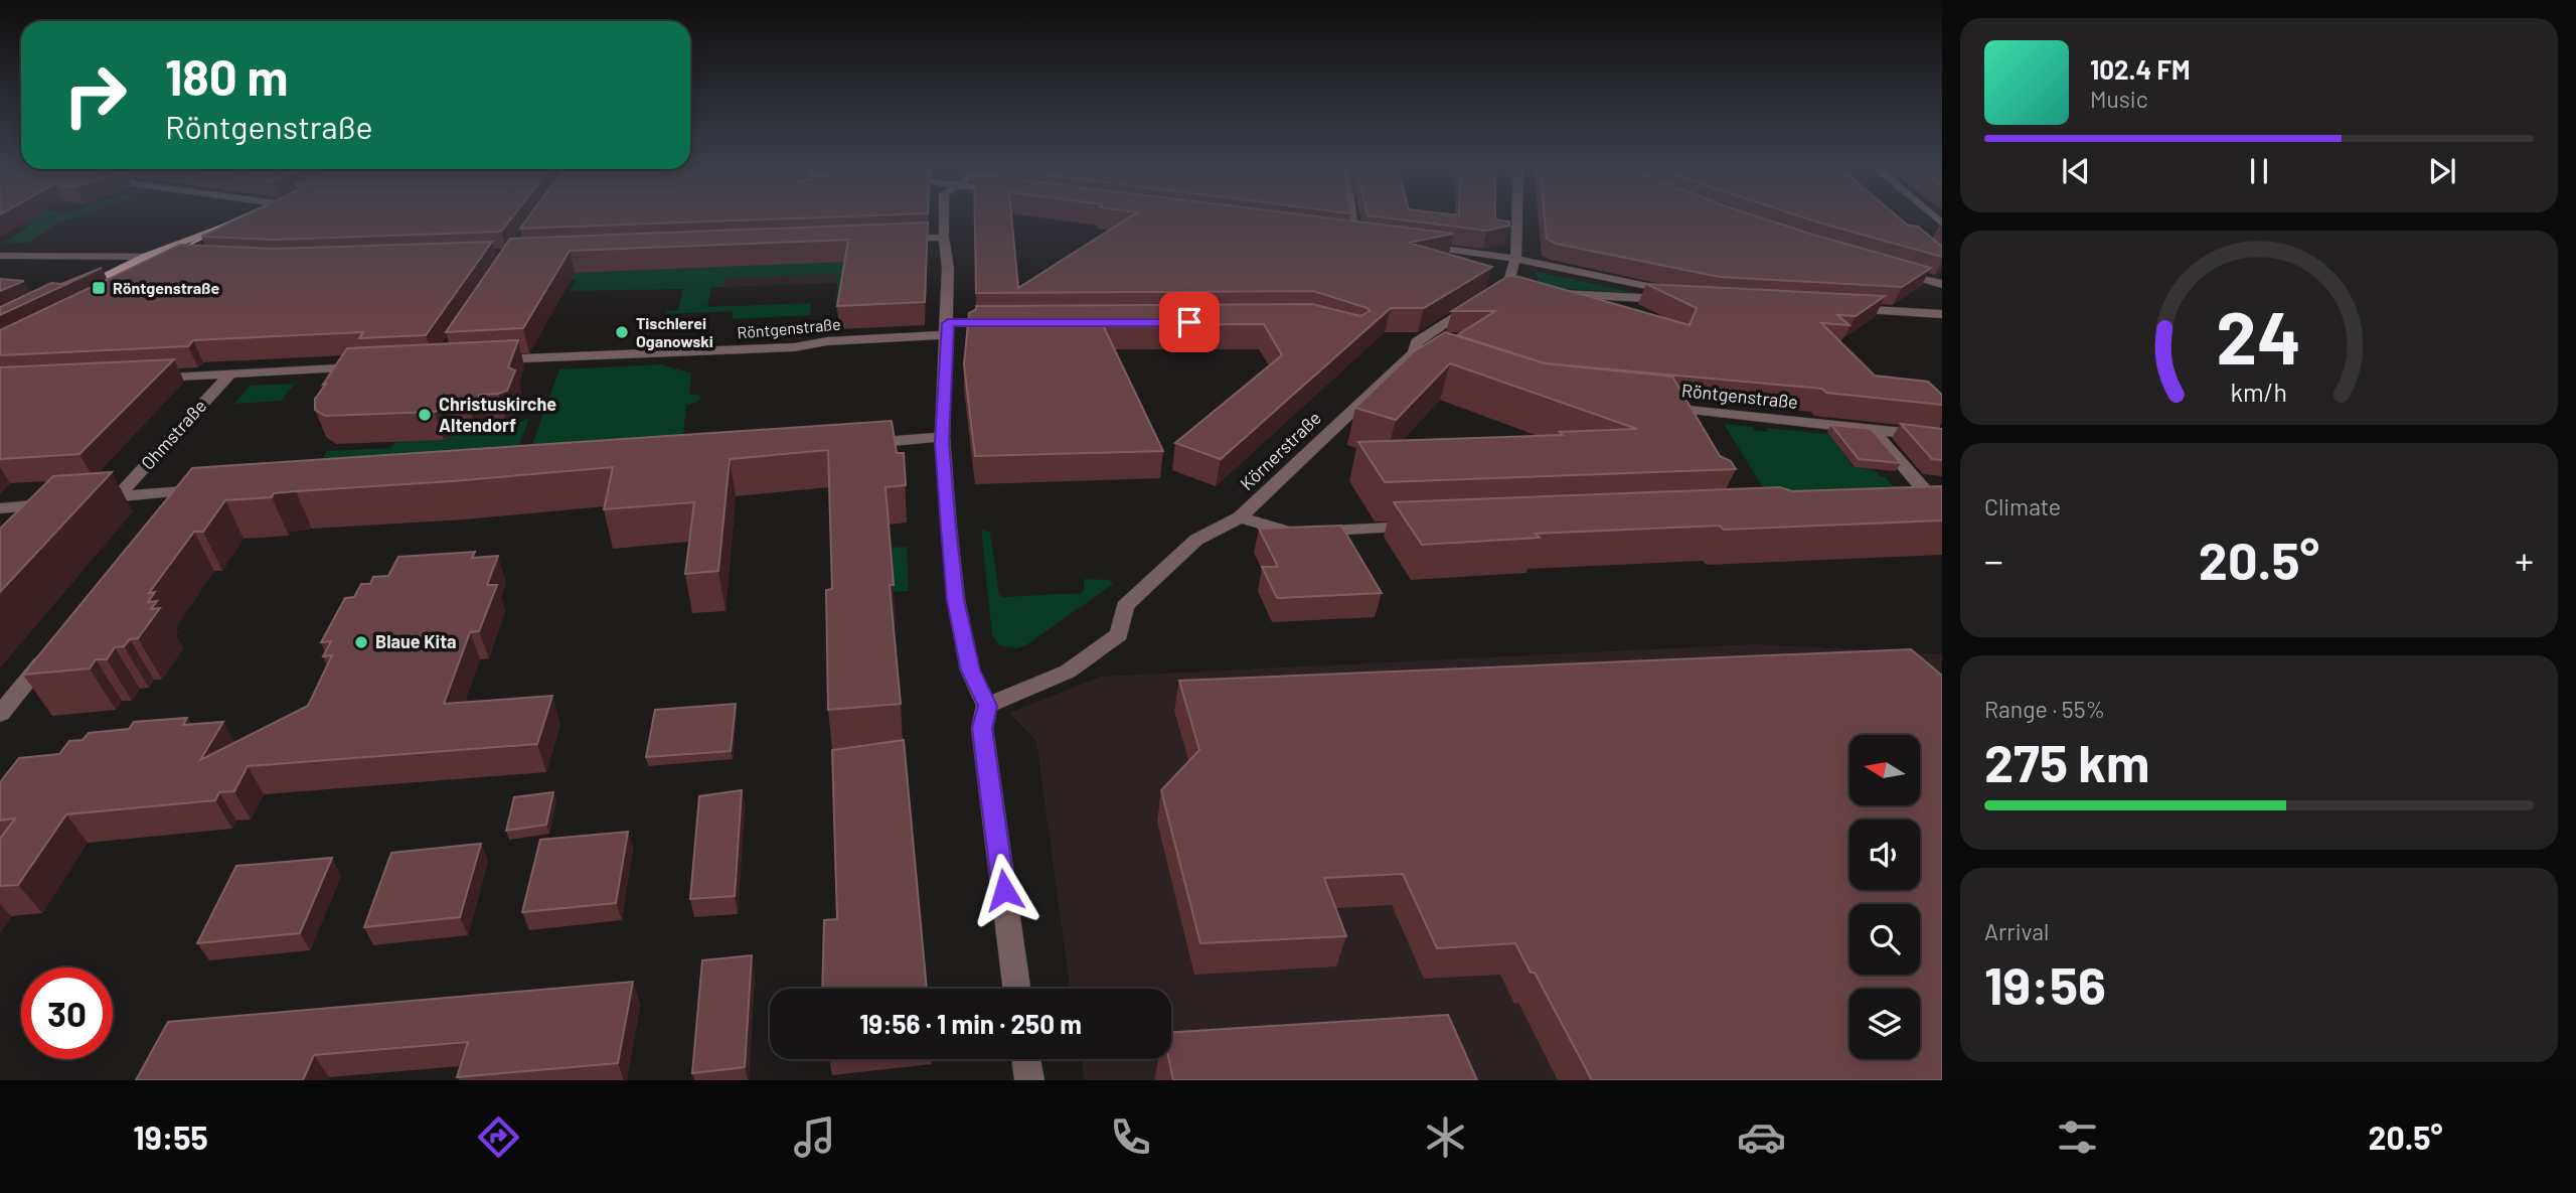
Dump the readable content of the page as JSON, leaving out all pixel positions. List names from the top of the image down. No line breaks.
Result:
{"streets":{"street":["Röntgenstraße","Ohmstraße","Körnerstraße"]},"places":{"transit":["Röntgenstraße"],"other":["Tischlerei Oganowski","Christuskirche Altendorf","Blaue Kita"]},"north":"left","page":{"turn":["180 m","Röntgenstraße"],"song":["102.4 FM","Music"],"tile":["Climate",["Range · 55%","275 km"],["Arrival","19:56"]],"heat":["−","20.5°","+"],"limit":"30","trip":"19:56 · 1 min · 250 m","tabs":["19:55","20.5°"],"gauge":["24","km/h"]}}
